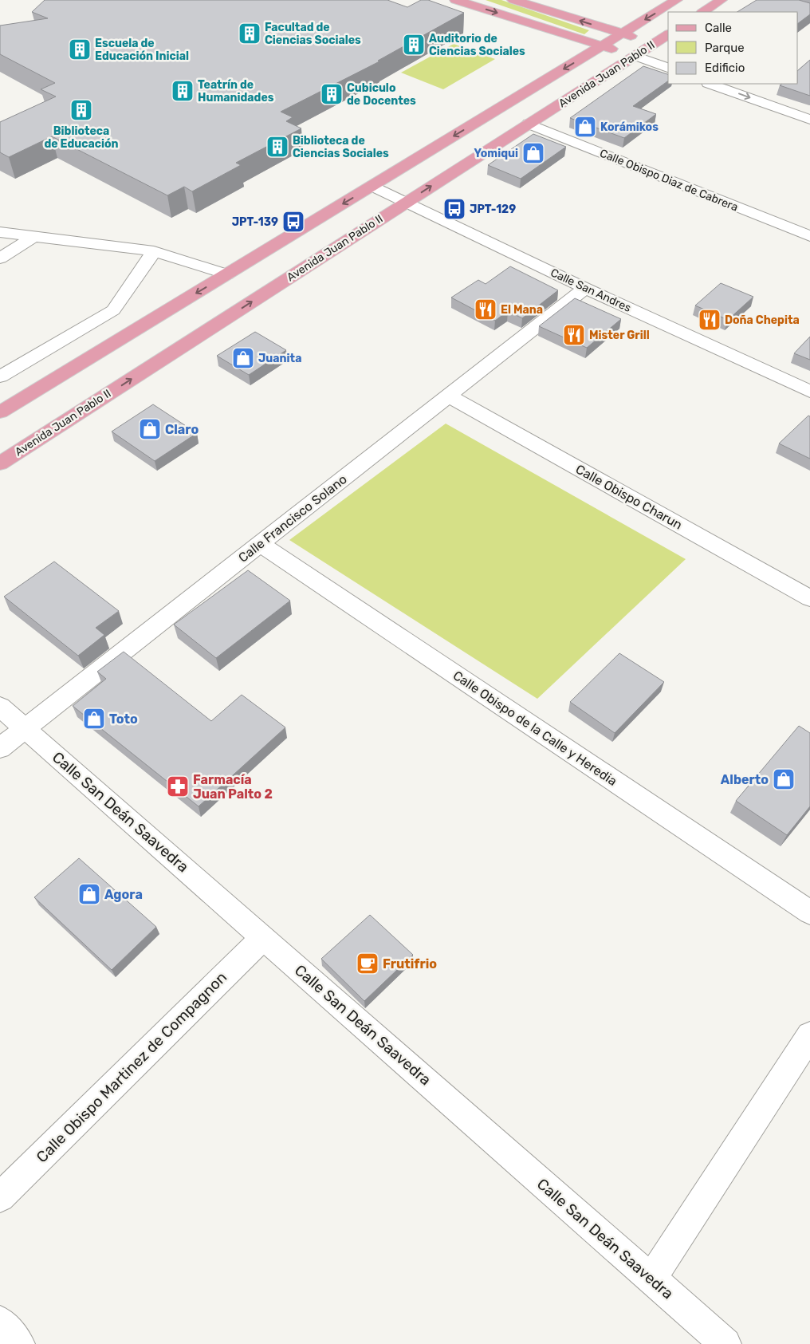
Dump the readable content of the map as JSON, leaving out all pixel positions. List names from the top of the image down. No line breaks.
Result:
{"streets":{"main road":["Avenida Juan Pablo II"],"street":["Calle Obispo Diaz de Cabrera","Calle San Andres","Calle Obispo Charun","Calle Francisco Solano","Calle Obispo de la Calle y Heredia","Calle San Deán Saavedra","Calle Obispo Martinez de Compagnon"]},"crossings":[["Avenida Juan Pablo II","Calle Obispo Diaz de Cabrera"],["Avenida Juan Pablo II","Calle San Andres"],["Calle San Andres","Calle Francisco Solano"],["Calle Obispo Charun","Calle Francisco Solano"],["Calle Francisco Solano","Calle Obispo de la Calle y Heredia"],["Calle Francisco Solano","Calle San Deán Saavedra"],["Calle San Deán Saavedra","Calle Obispo Martinez de Compagnon"]],"places":{"building":["Facultad de Ciencias Sociales","Auditorio de Ciencias Sociales","Escuela de Educación Inicial","Teatrín de Humanidades","Cubiculo de Docentes","Biblioteca de Educación","Biblioteca de Ciencias Sociales"],"shop":["Korámikos","Yomiqui","Juanita","Claro","Toto","Alberto","Agora"],"bus stop":["JPT-129","JPT-139"],"restaurant":["El Mana","Doña Chepita","Mister Grill"],"pharmacy":["Farmacía Juan Palto 2"],"cafe":["Frutifrio"]},"legend":["Calle","Parque","Edificio"]}
